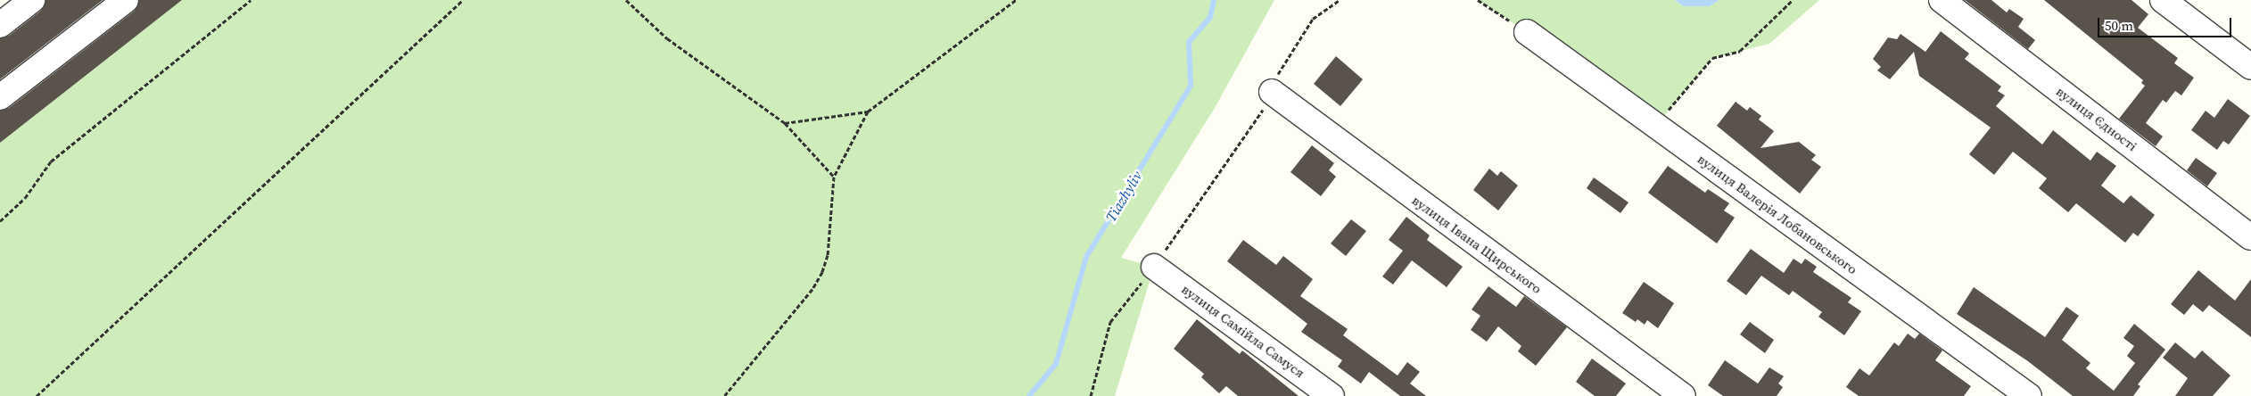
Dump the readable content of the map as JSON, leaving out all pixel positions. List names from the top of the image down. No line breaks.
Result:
{"streets":{"street":["вулиця Єдності","вулиця Валерія Лобановського","вулиця Івана Щирського","вулиця Самійла Самуся"]},"water":["Tiazhyliv"],"scale_bar":"50 m"}
